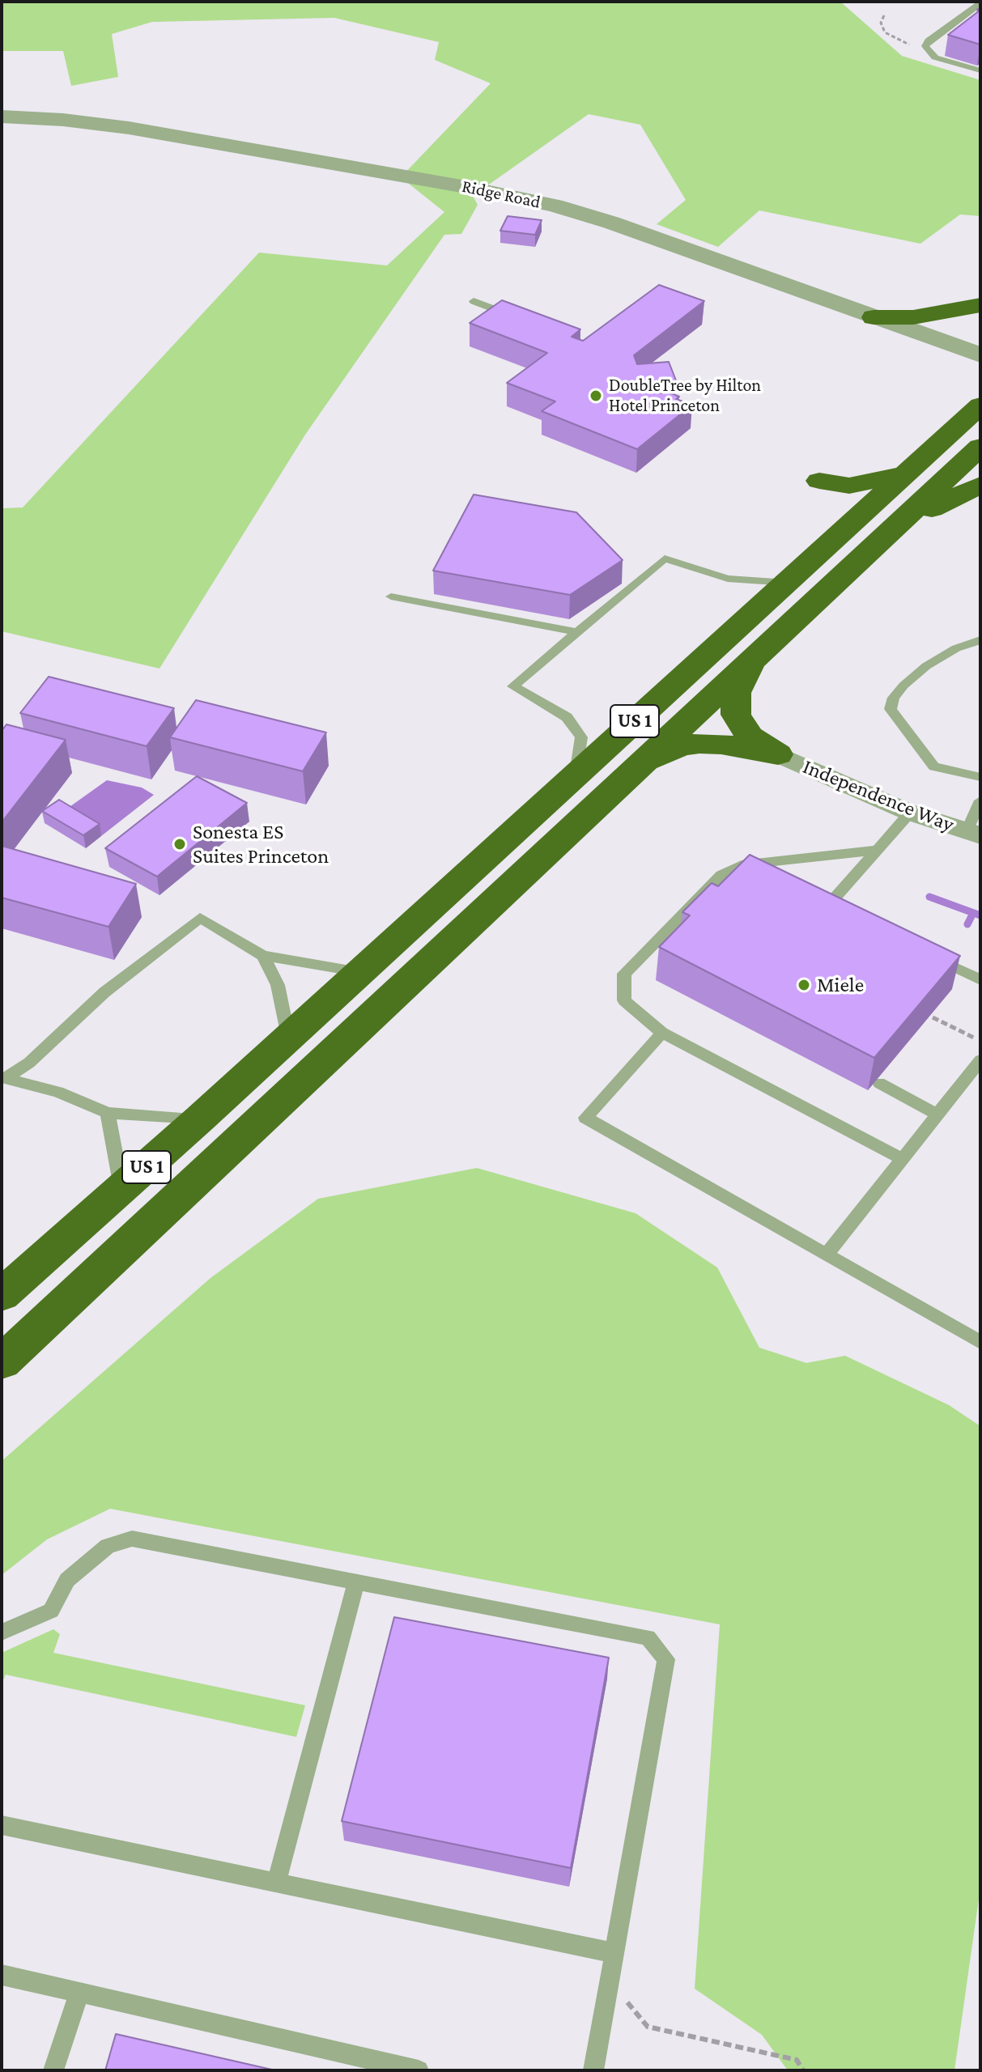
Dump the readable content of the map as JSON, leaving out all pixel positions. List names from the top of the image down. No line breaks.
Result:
{"streets":{"highway":["US 1"],"street":["Ridge Road","Independence Way"]},"places":["DoubleTree by Hilton Hotel Princeton","Sonesta ES Suites Princeton","Miele"]}
